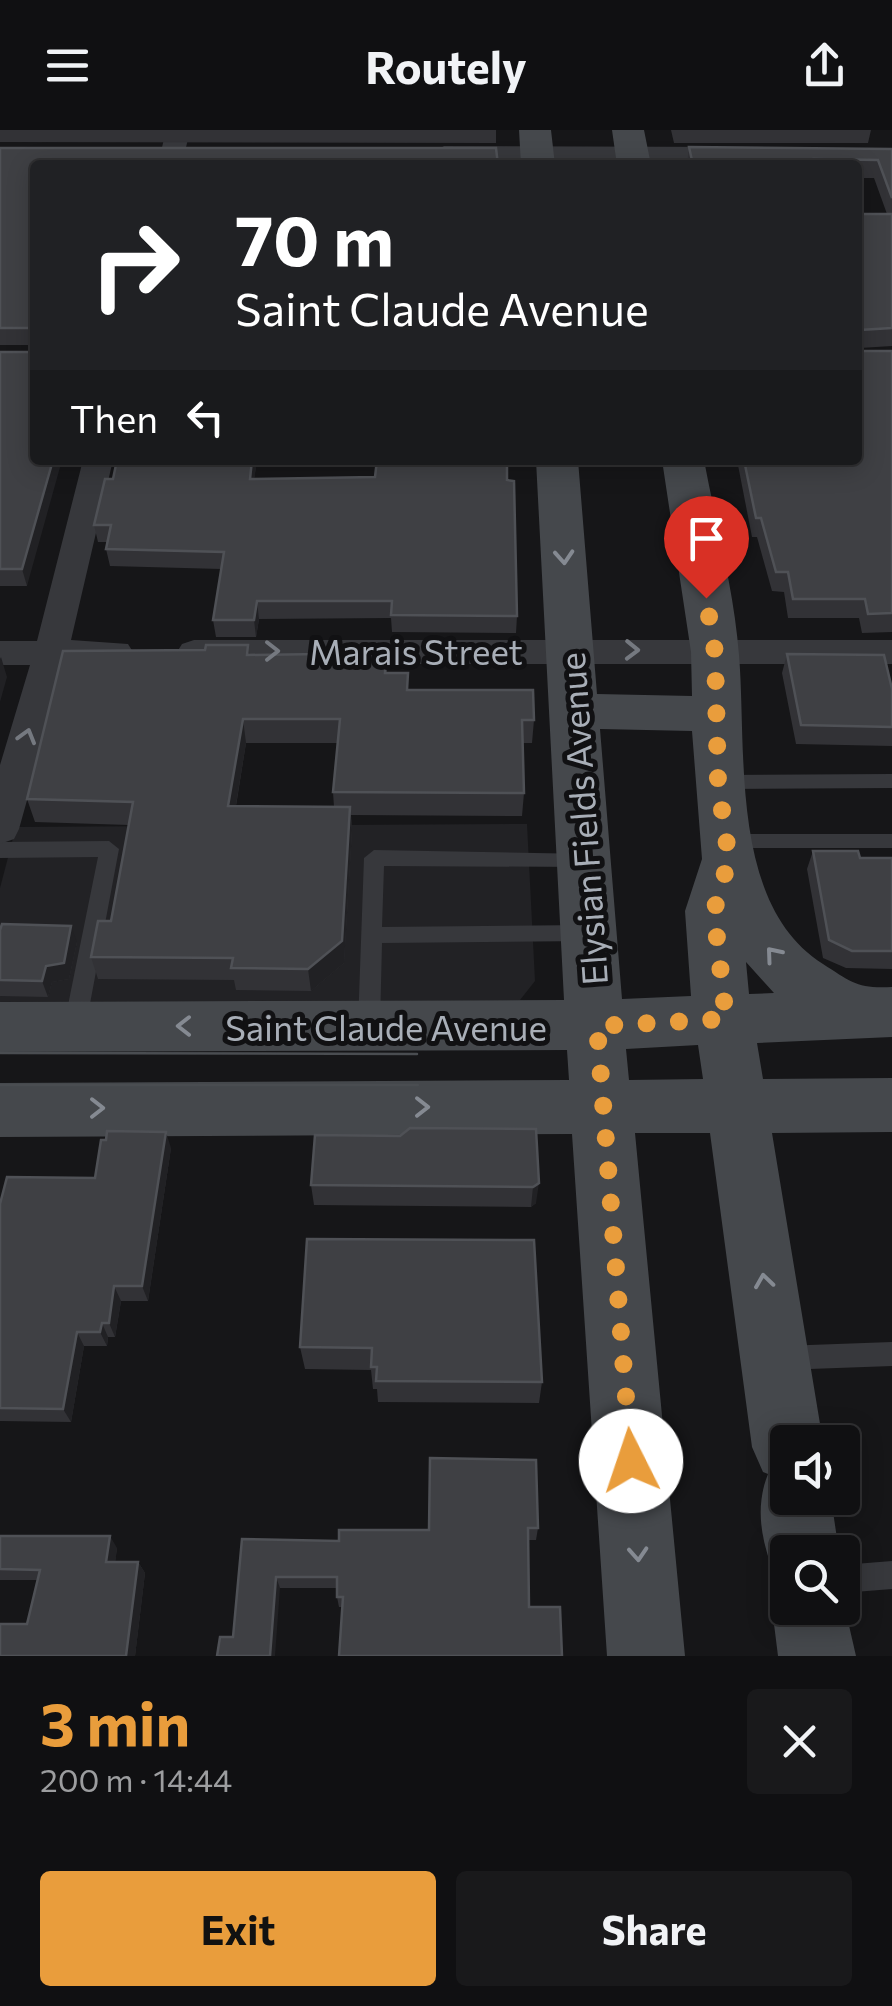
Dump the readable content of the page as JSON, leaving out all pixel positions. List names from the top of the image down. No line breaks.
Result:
{"streets":{"main road":["Elysian Fields Avenue","Saint Claude Avenue"],"street":["Marais Street"]},"crossings":[["Marais Street","Elysian Fields Avenue"],["Elysian Fields Avenue","Saint Claude Avenue"]],"one_way":["Marais Street"],"page":{"header":"Routely","turn":["70 m","Saint Claude Avenue"],"then":"Then","heading":["3 min","200 m · 14:44"],"buttons":["Exit","Share"]}}
